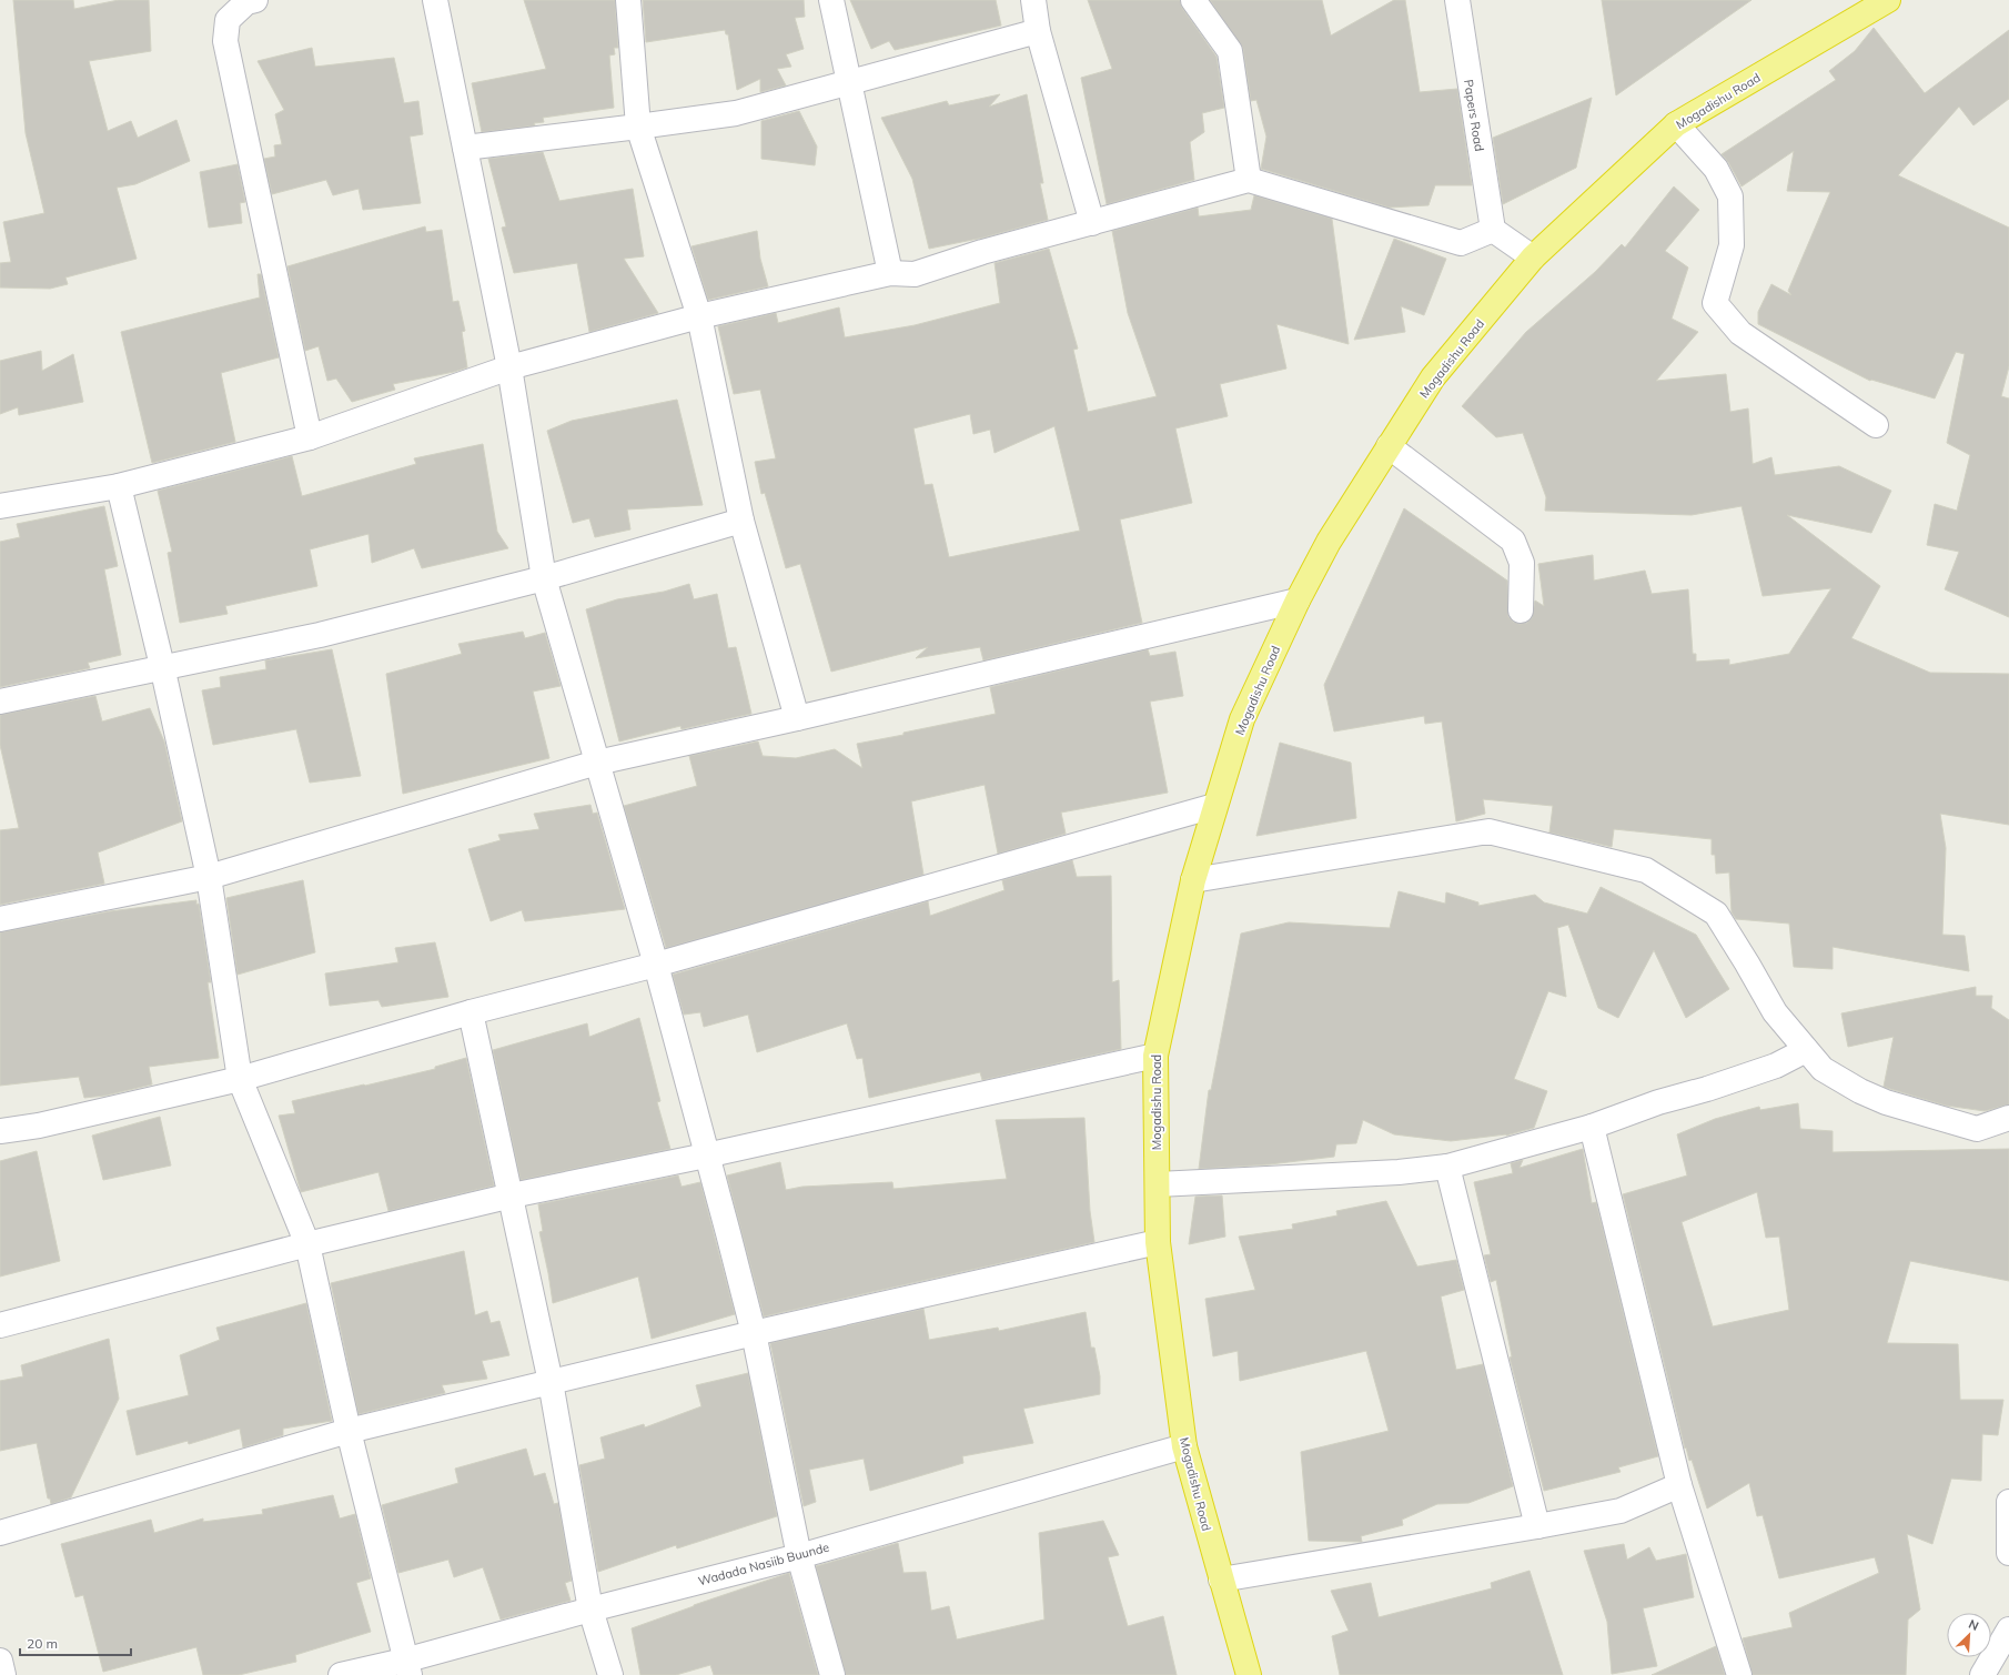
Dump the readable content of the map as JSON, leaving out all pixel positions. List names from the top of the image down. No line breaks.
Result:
{"streets":{"highway":["Mogadishu Road"],"street":["Papers Road","Wadada Nasiib Buunde"]},"crossings":[["Mogadishu Road","Wadada Nasiib Buunde"]],"scale_bar":"20 m","north":"top right"}
